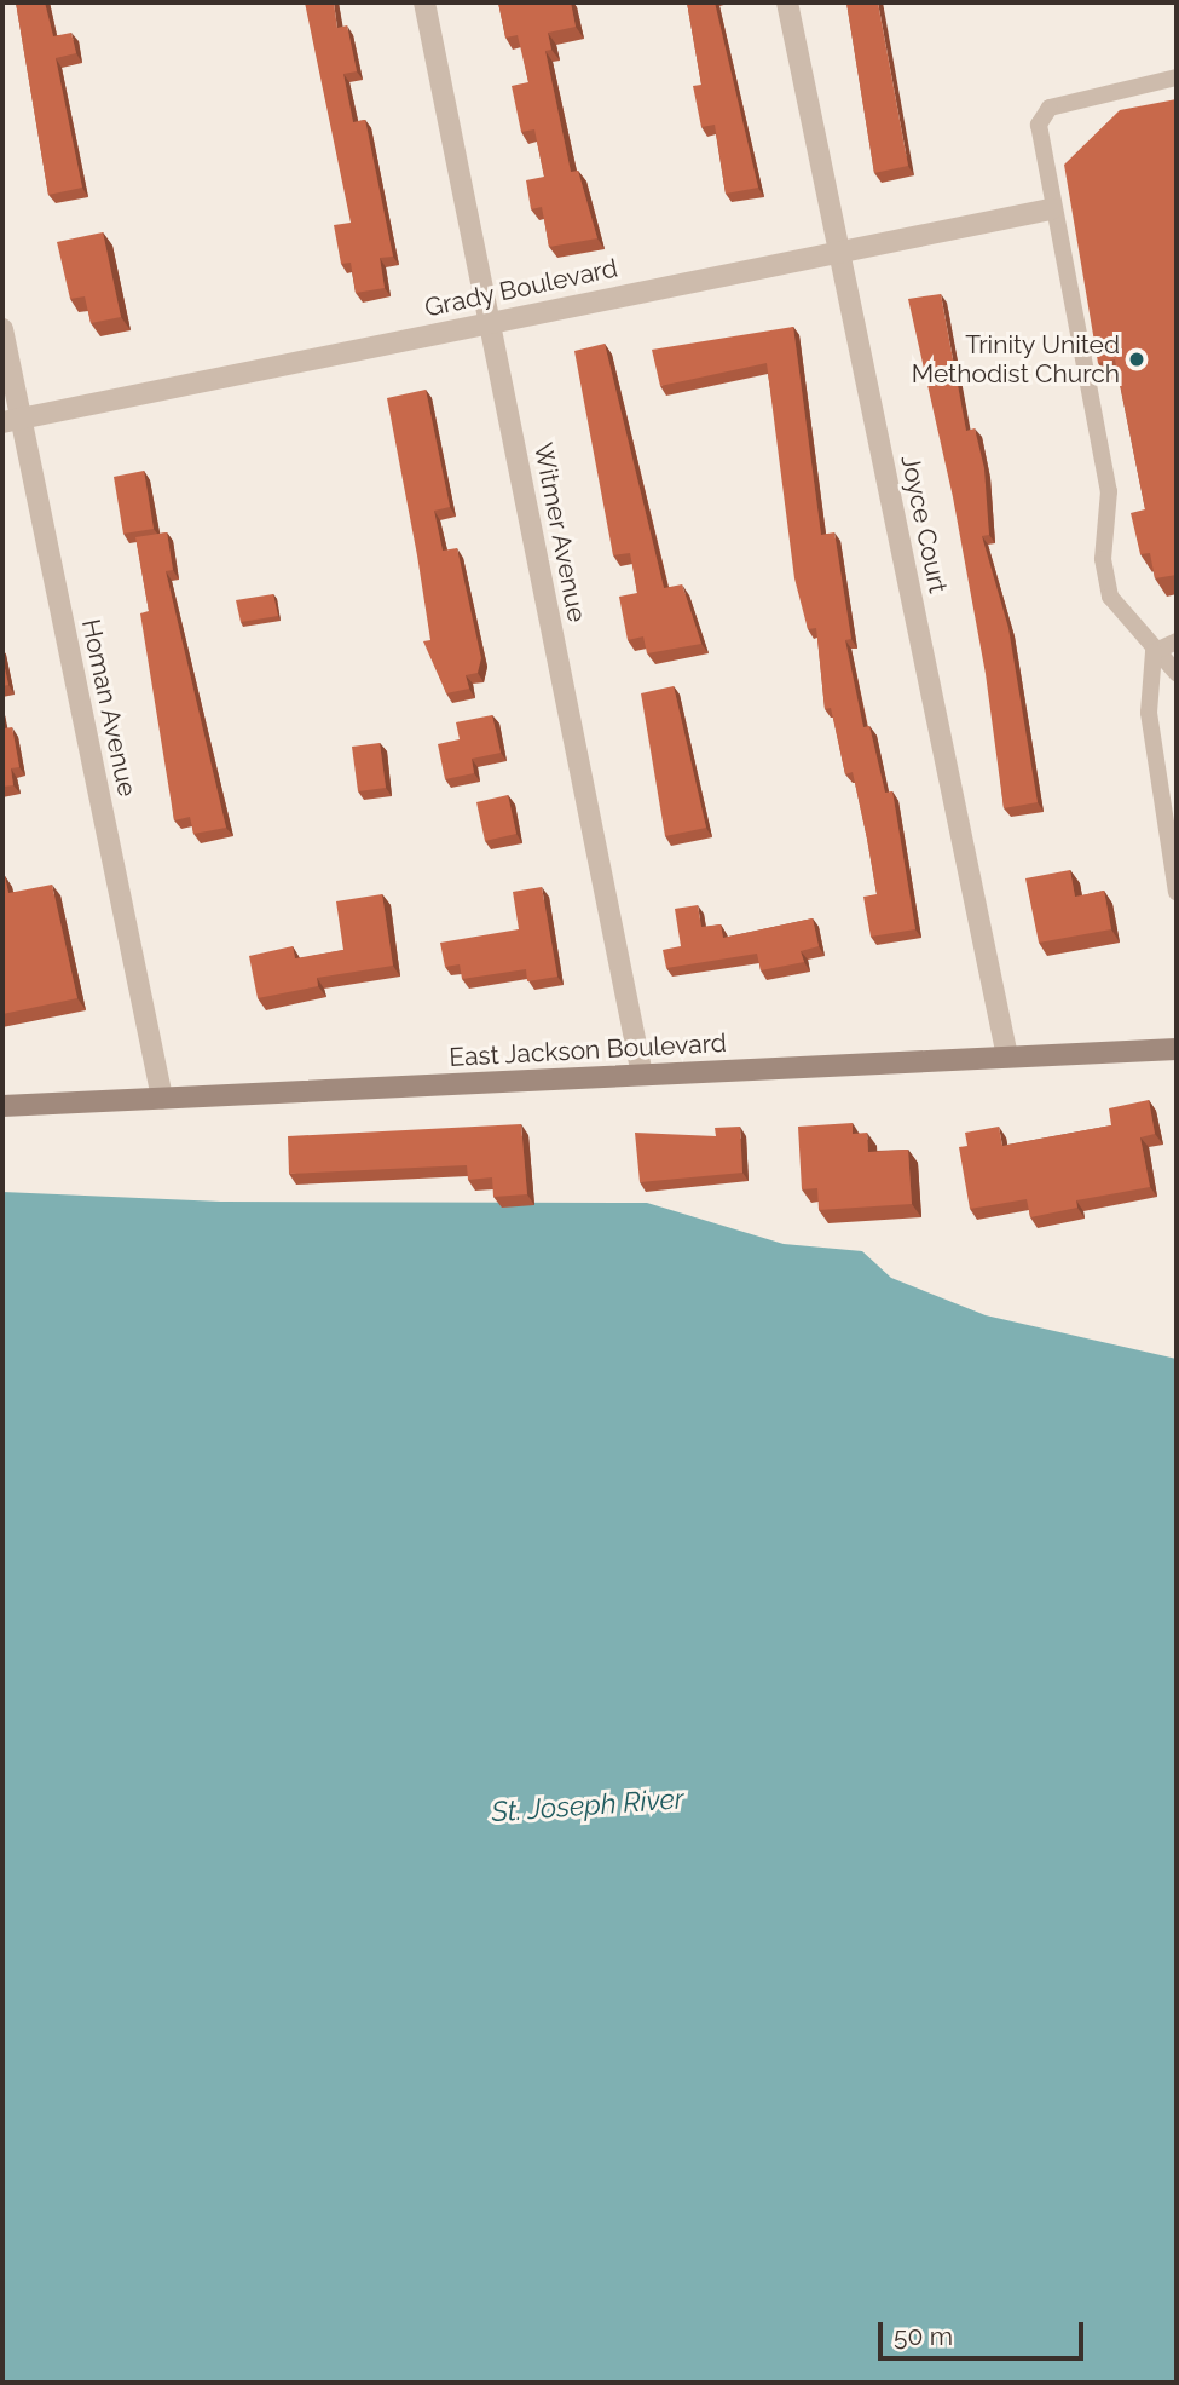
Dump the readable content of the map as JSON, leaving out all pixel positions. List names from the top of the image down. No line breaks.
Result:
{"streets":{"main road":["East Jackson Boulevard"],"street":["Grady Boulevard","Joyce Court","Witmer Avenue","Homan Avenue"]},"crossings":[["Grady Boulevard","Joyce Court"],["Grady Boulevard","Witmer Avenue"],["Grady Boulevard","Homan Avenue"],["Joyce Court","East Jackson Boulevard"],["Witmer Avenue","East Jackson Boulevard"],["Homan Avenue","East Jackson Boulevard"]],"water":["St. Joseph River"],"places":["Trinity United Methodist Church"],"scale_bar":"50 m"}
